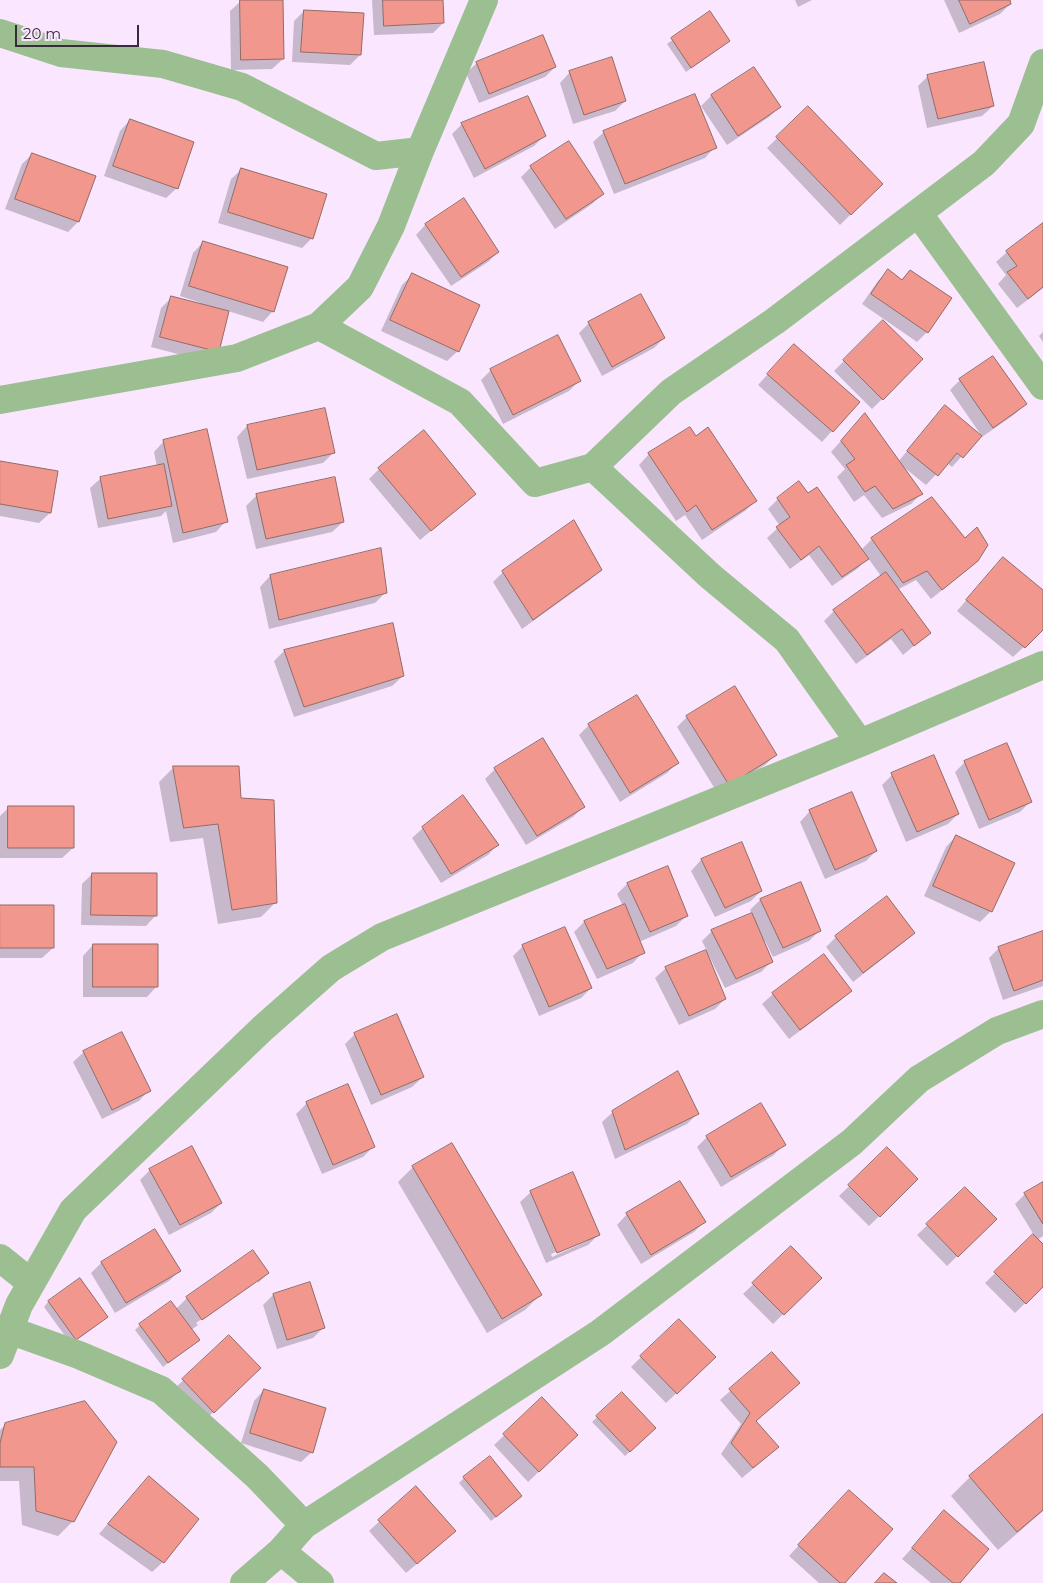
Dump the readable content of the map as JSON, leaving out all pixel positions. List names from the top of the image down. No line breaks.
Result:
{"scale_bar":"20 m"}
